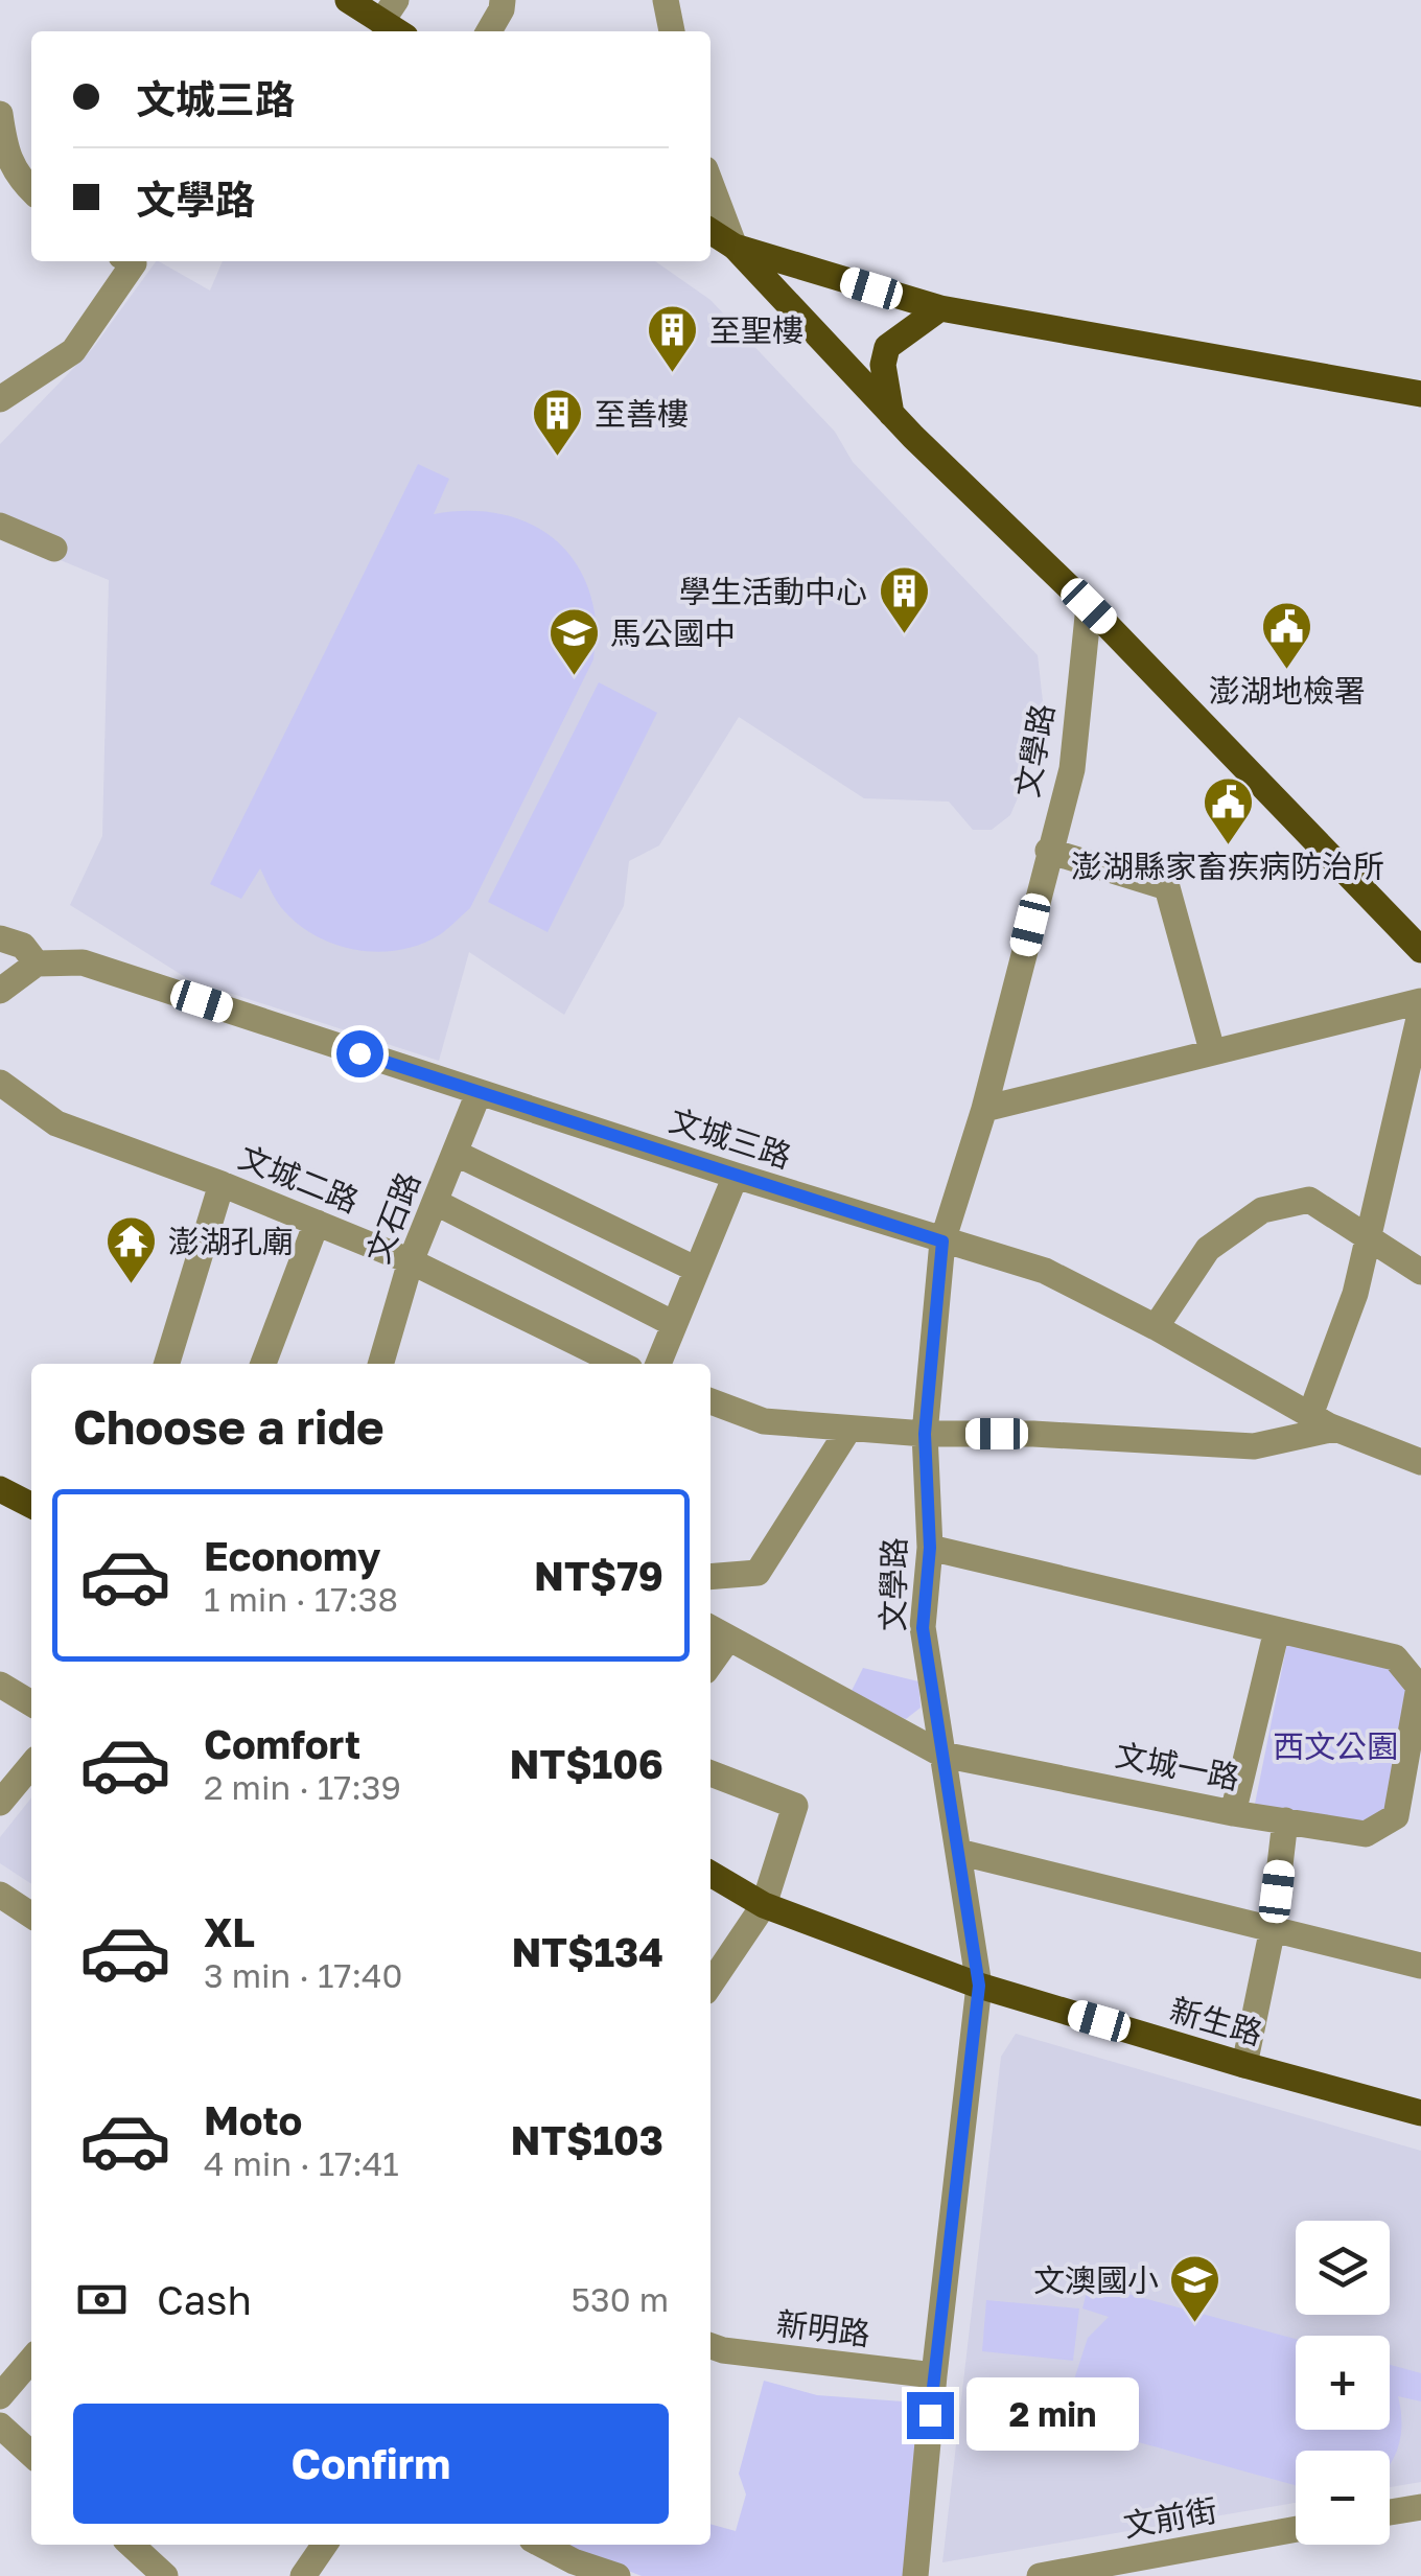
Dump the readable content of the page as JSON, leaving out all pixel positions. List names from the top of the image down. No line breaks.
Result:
{"streets":{"main road":["新生路"],"street":["文學路","文城三路","文城二路","文石路","文城一路","新明路","文前街"]},"crossings":[["文學路","文城三路"],["文學路","文城一路"],["文學路","新生路"],["文學路","新明路"],["文城三路","文石路"],["文城二路","文石路"]],"parks":["西文公園"],"places":{"building":["至聖樓","至善樓","學生活動中心"],"public building":["澎湖地檢署","澎湖縣家畜疾病防治所"],"school or university":["馬公國中","文澳國小"],"temple":["澎湖孔廟"]},"page":{"banner":["文城三路","文學路"],"heading":"Choose a ride","list":[{"name":"Economy","note":"1 min · 17:38","value":"NT$79"},{"name":"Comfort","note":"2 min · 17:39","value":"NT$106"},{"name":"XL","note":"3 min · 17:40","value":"NT$134"},{"name":"Moto","note":"4 min · 17:41","value":"NT$103"}],"map_buttons":["+","−"],"pay":["Cash","530 m"],"bubble":"2 min","buttons":"Confirm"}}
